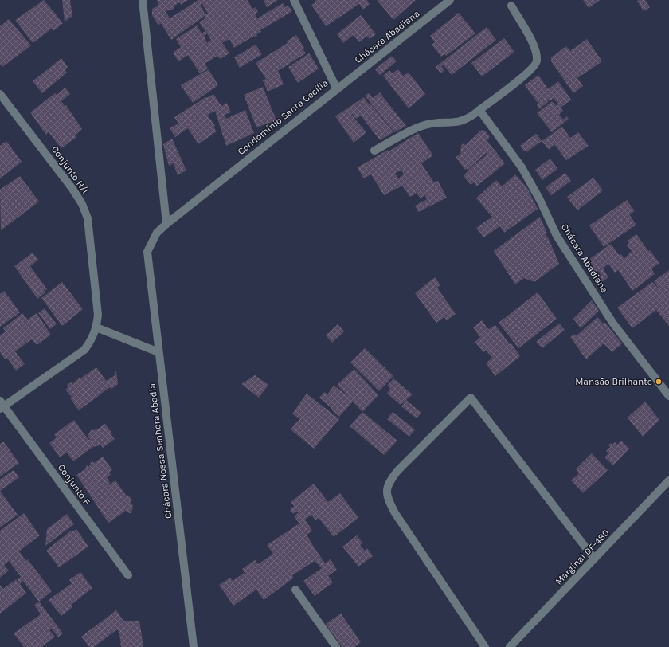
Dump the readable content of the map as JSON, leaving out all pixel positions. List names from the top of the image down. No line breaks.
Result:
{"streets":{"street":["Chácara Abadiana","Condomínio Santa Cecília","Conjunto H/I","Chácara Nossa Senhora Abadia","Conjunto F","Marginal DF-480"]},"crossings":[["Chácara Abadiana","Condomínio Santa Cecília"],["Condomínio Santa Cecília","Chácara Nossa Senhora Abadia"]],"places":["Mansão Brilhante"]}
